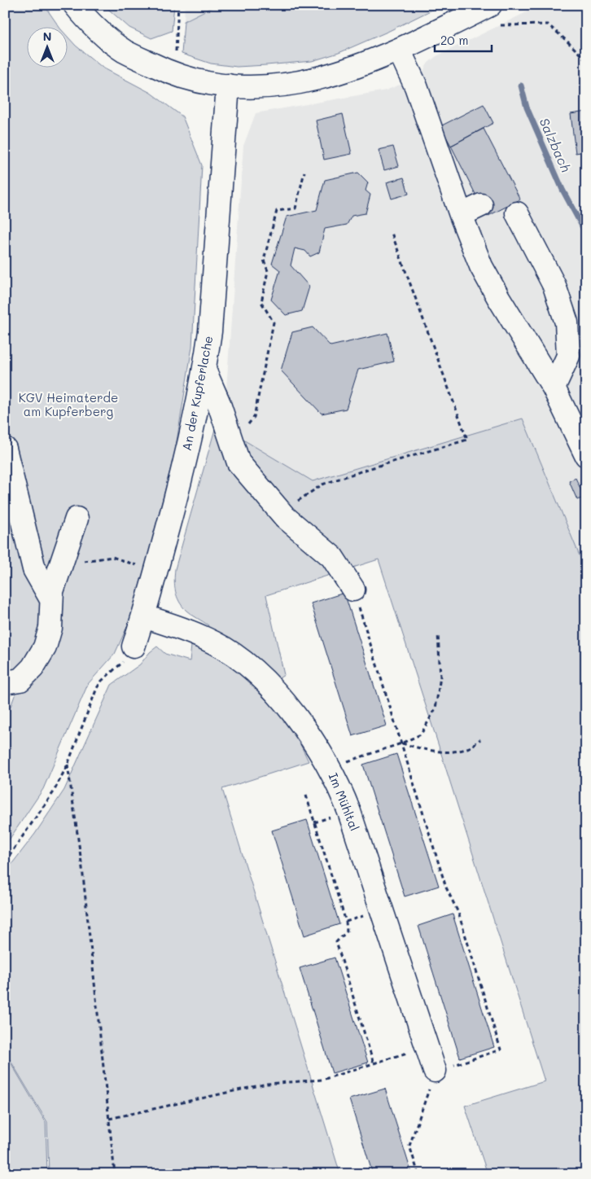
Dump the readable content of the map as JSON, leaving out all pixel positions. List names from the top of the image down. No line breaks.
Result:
{"streets":{"street":["An der Kupferlache","Im Mühltal"]},"crossings":[["An der Kupferlache","Im Mühltal"]],"water":["Salzbach"],"parks":["KGV Heimaterde am Kupferberg"],"scale_bar":"20 m","north":"top"}
